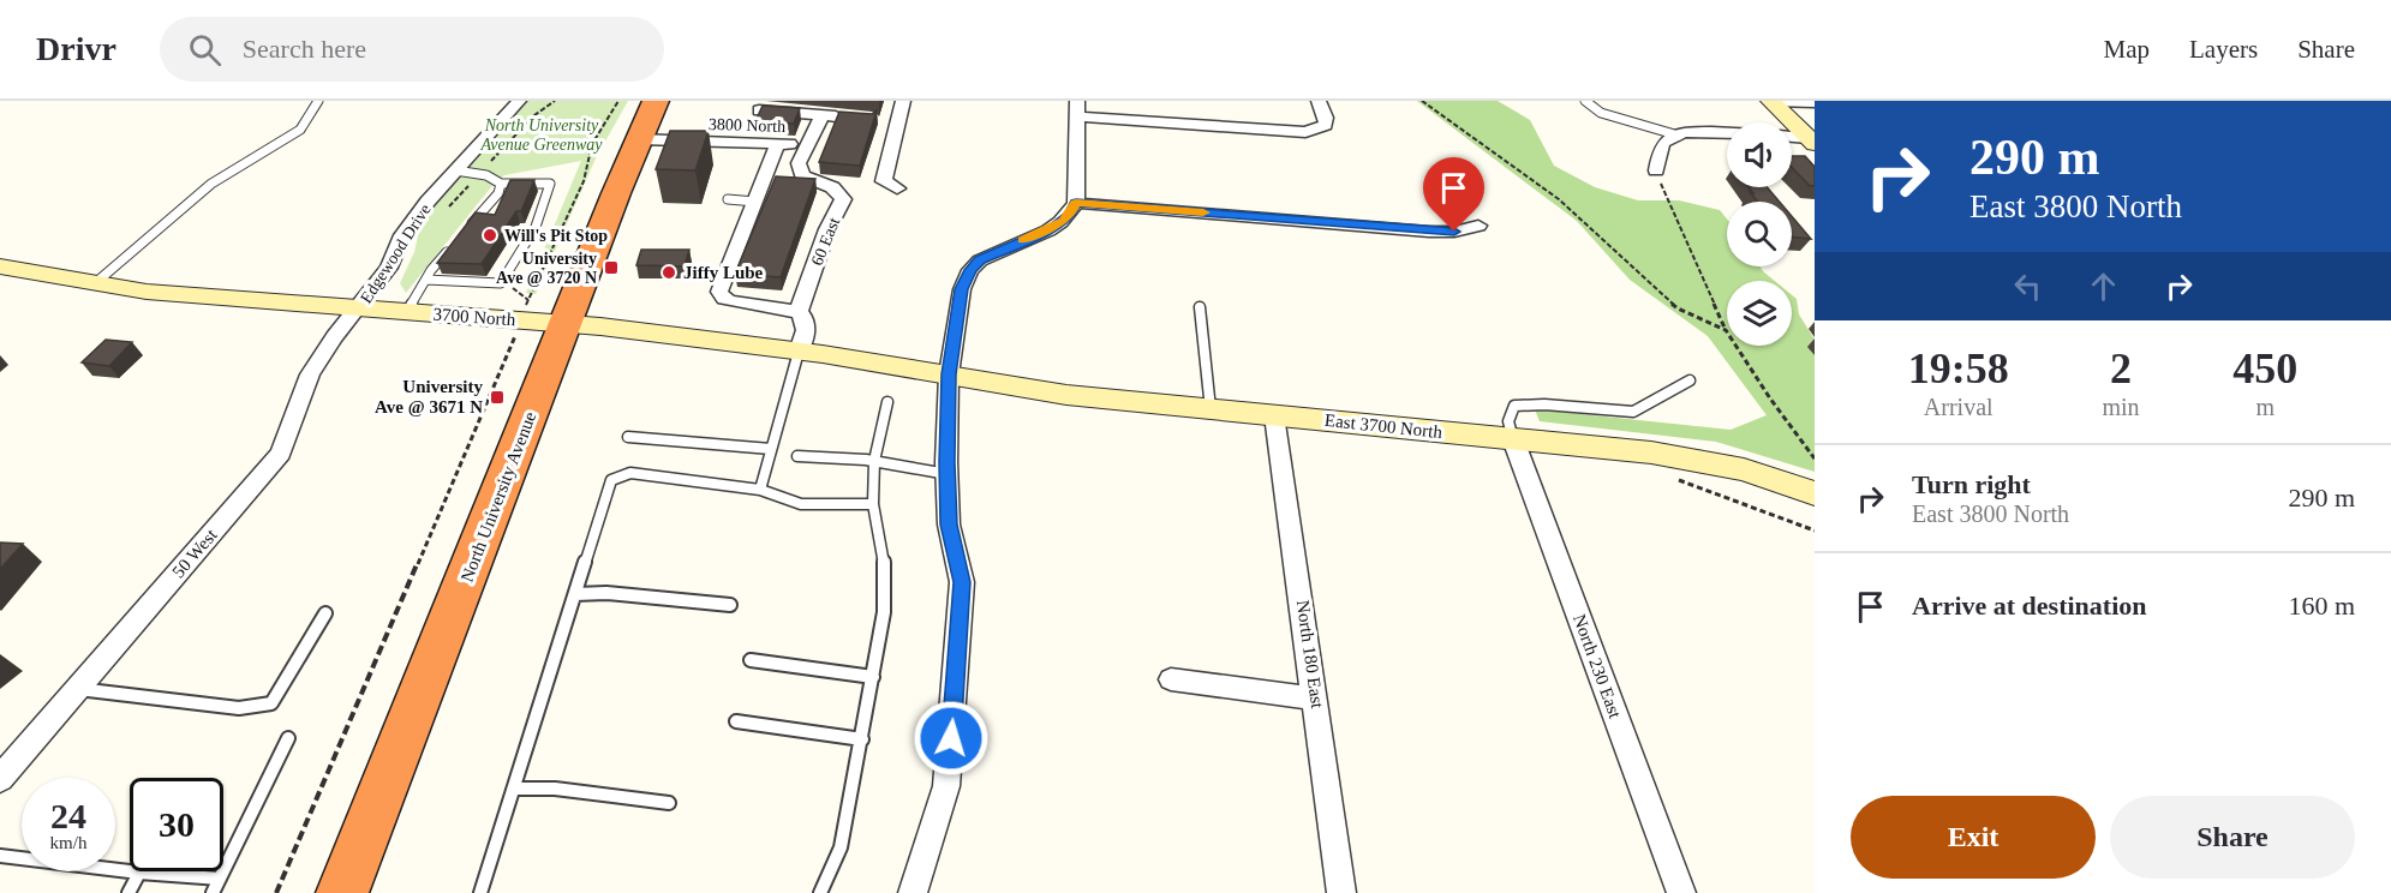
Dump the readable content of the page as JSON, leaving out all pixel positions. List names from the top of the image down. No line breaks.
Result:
{"streets":{"highway":["North University Avenue"],"main road":["3700 North","East 3700 North"],"street":["3800 North","60 East","Edgewood Drive","50 West","North 180 East","North 230 East"]},"crossings":[["3800 North","60 East"],["3800 North","North University Avenue"],["Edgewood Drive","3700 North"],["Edgewood Drive","50 West"],["3700 North","East 3700 North"],["3700 North","North University Avenue"],["3700 North","50 West"],["East 3700 North","North 180 East"],["East 3700 North","North 230 East"]],"parks":["North University Avenue Greenway"],"places":{"other":["Will's Pit Stop","Jiffy Lube"],"transit":["University Ave @ 3720 N","University Ave @ 3671 N"]},"page":{"header":"Drivr","search":"Search here","nav":["Map","Layers","Share"],"turn":["290 m","East 3800 North"],"eta":["19:58","Arrival","2","min","450","m"],"list":[{"name":"Turn right","note":"East 3800 North","value":"290 m"},{"name":"Arrive at destination","value":"160 m"}],"speed":"24 km/h","limit":"30","buttons":["Exit","Share"]}}
